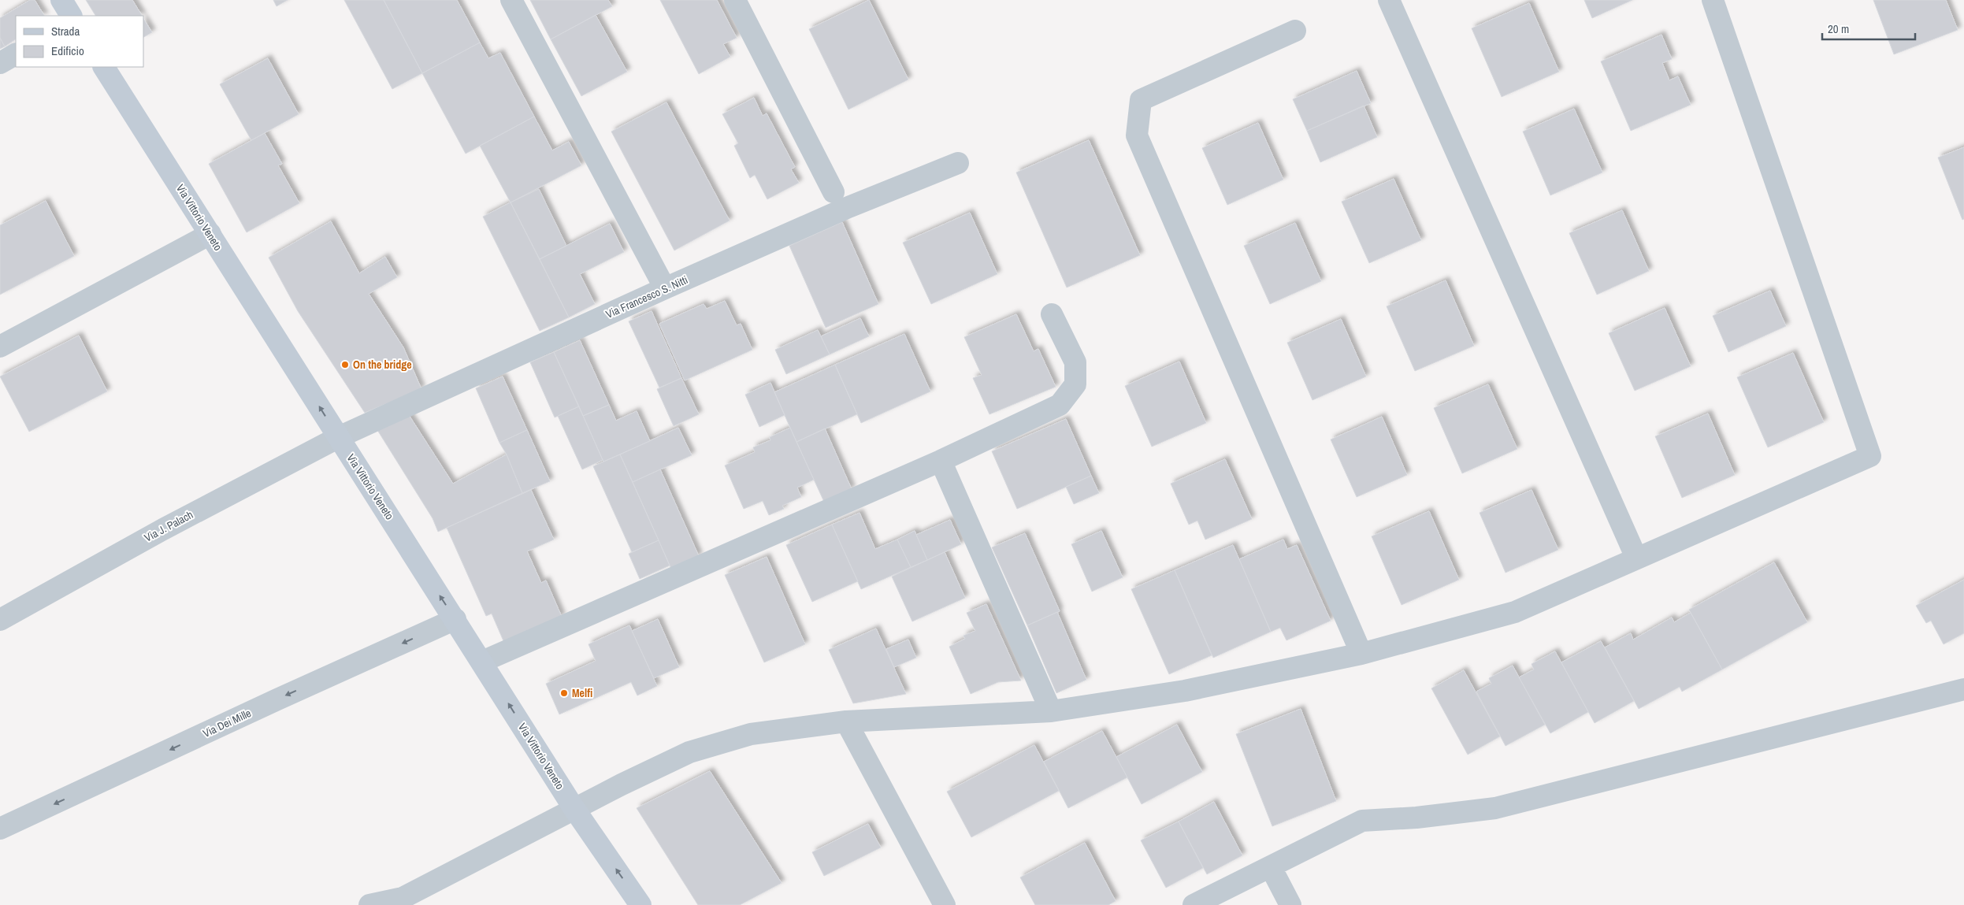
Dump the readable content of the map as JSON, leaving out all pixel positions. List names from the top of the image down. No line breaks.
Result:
{"streets":{"street":["Via Vittorio Veneto","Via Francesco S. Nitti","Via J. Palach","Via Dei Mille"]},"crossings":[["Via Vittorio Veneto","Via Francesco S. Nitti"],["Via Vittorio Veneto","Via J. Palach"],["Via Vittorio Veneto","Via Dei Mille"],["Via Francesco S. Nitti","Via J. Palach"]],"one_way":["Via Vittorio Veneto","Via Dei Mille"],"places":["On the bridge","Melfi"],"legend":["Strada","Edificio"],"scale_bar":"20 m"}
